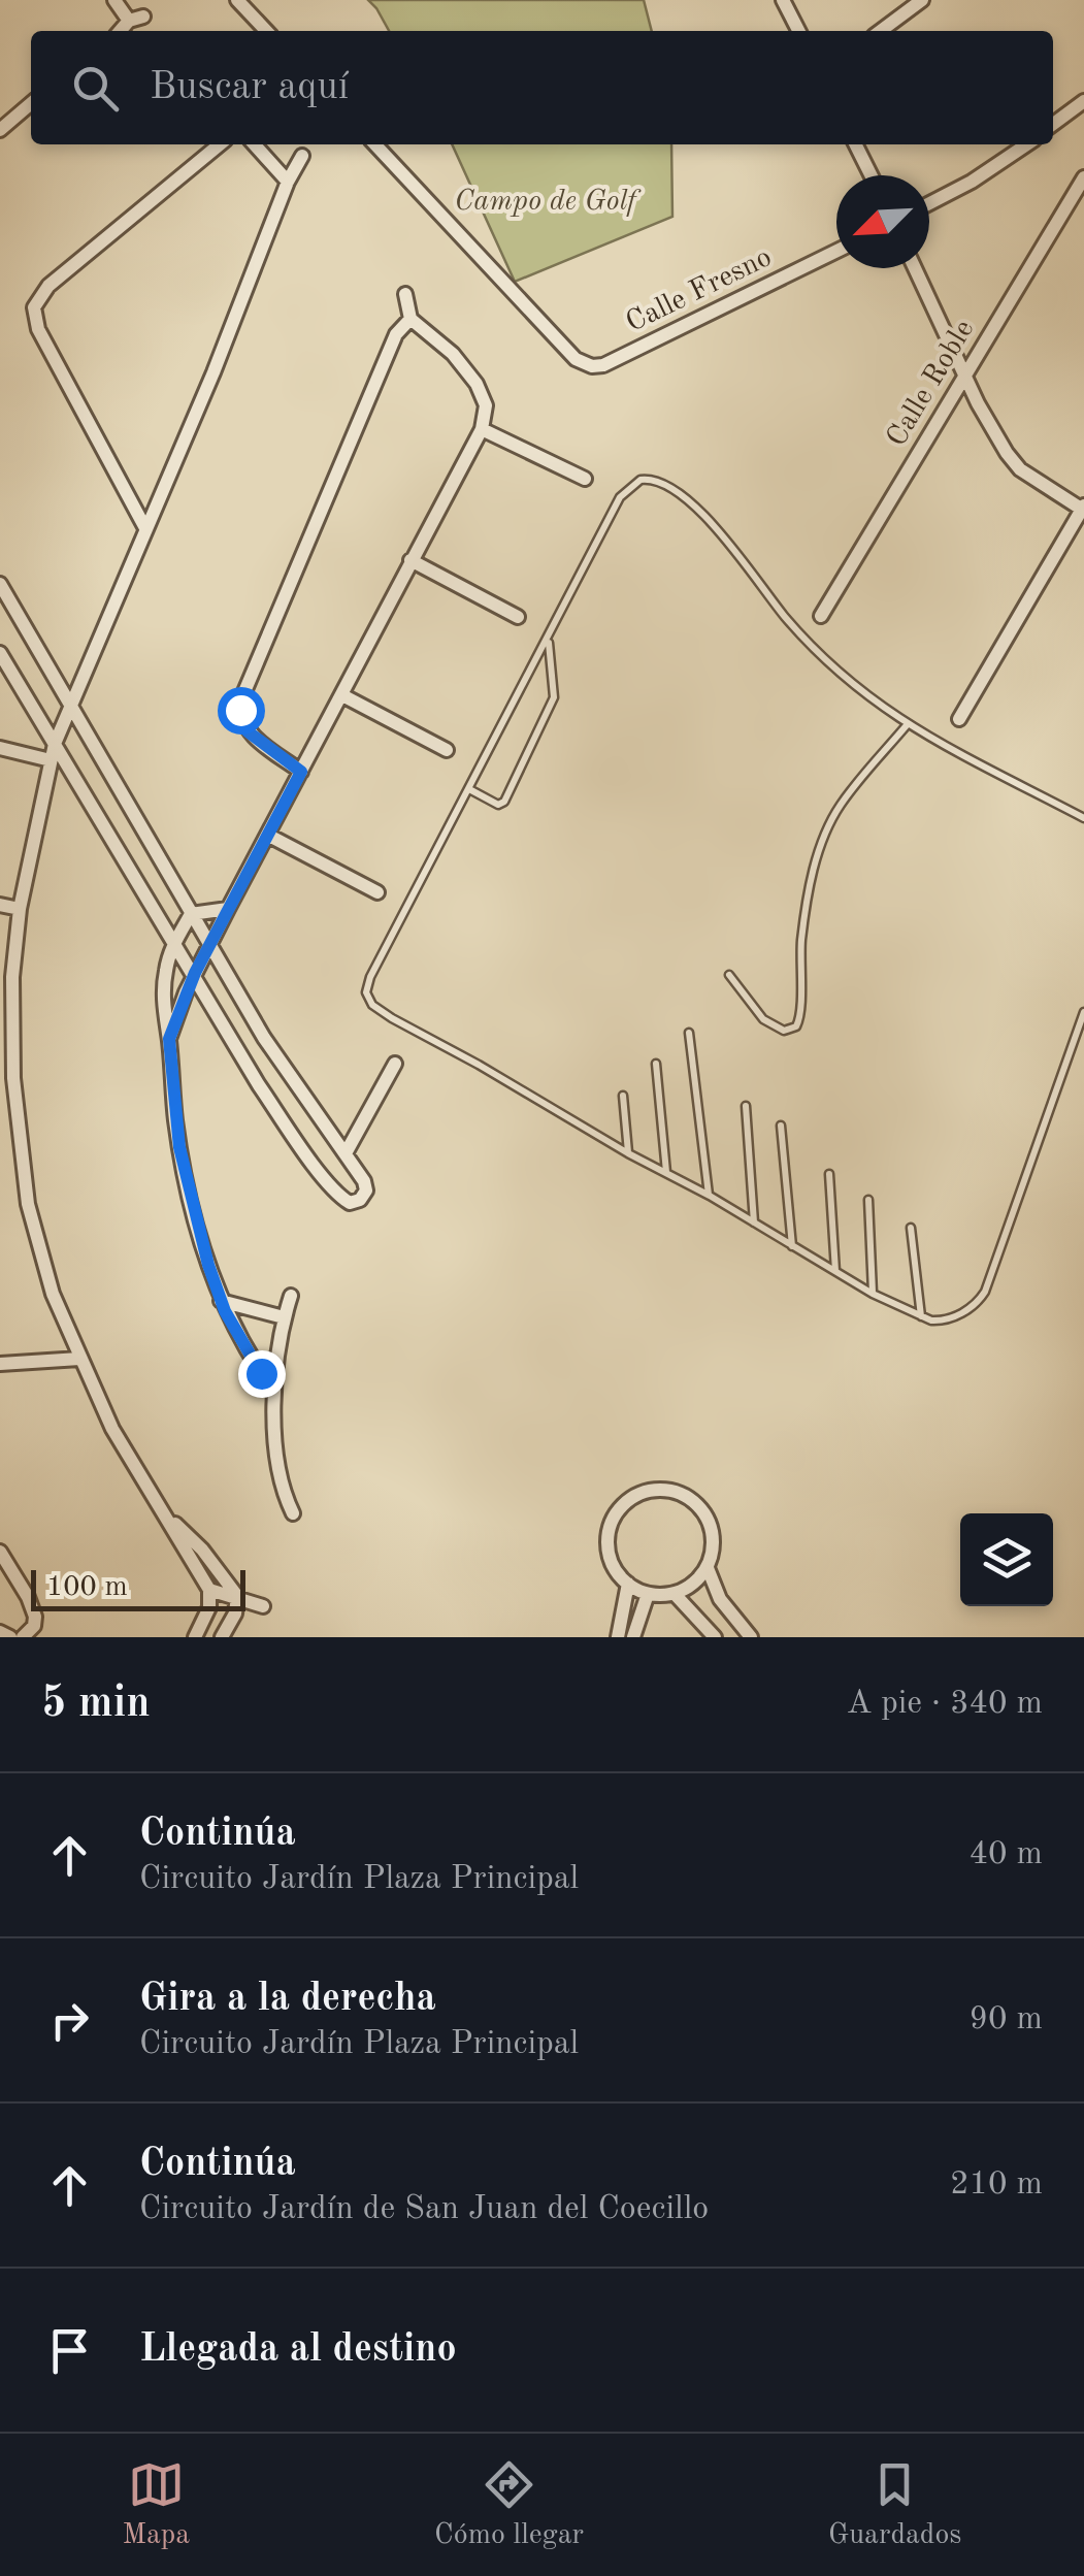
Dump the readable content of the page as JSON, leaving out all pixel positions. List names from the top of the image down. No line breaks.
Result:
{"streets":{"street":["Calle Fresno","Calle Roble"]},"parks":["Campo de Golf"],"scale_bar":"100 m","north":"bottom left","page":{"search":"Buscar aquí","scale":"100 m","heading":["5 min","A pie · 340 m"],"list":[["Continúa","Circuito Jardín Plaza Principal","40 m"],["Gira a la derecha","Circuito Jardín Plaza Principal","90 m"],["Continúa","Circuito Jardín de San Juan del Coecillo","210 m"],"Llegada al destino"],"nav":["Mapa","Cómo llegar","Guardados"]}}
